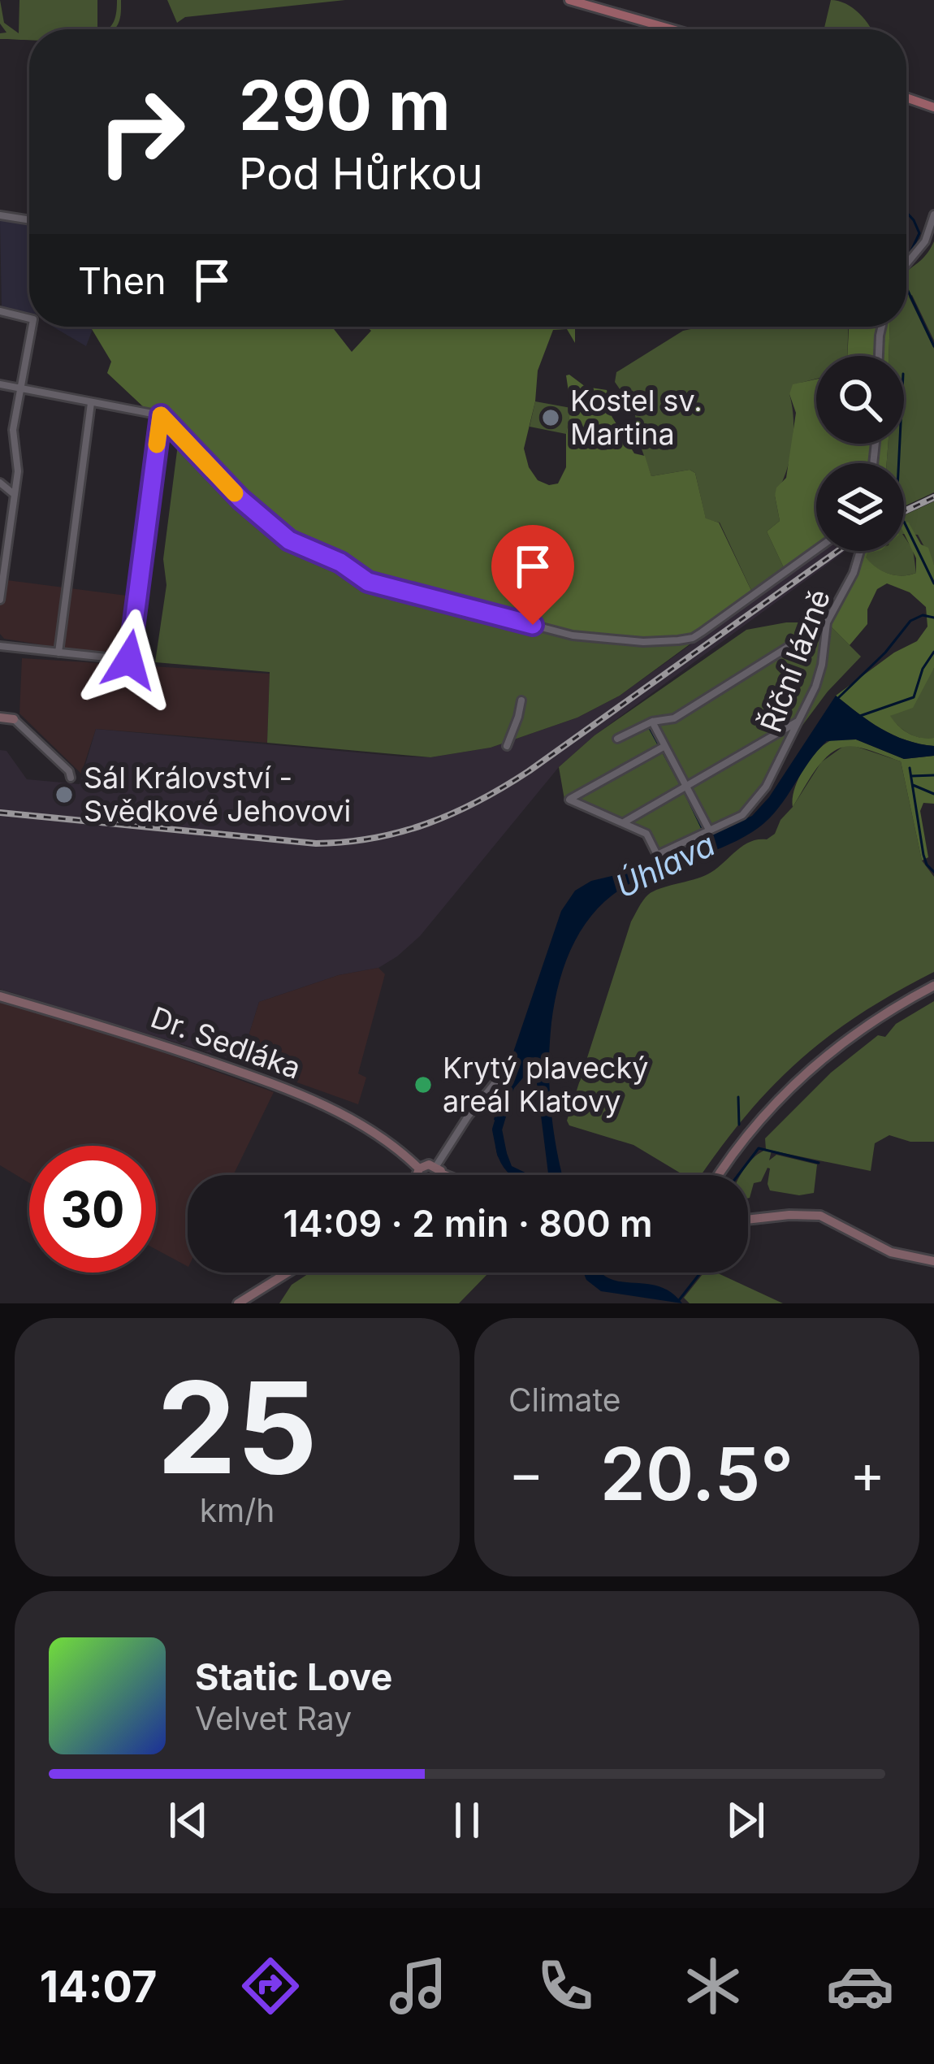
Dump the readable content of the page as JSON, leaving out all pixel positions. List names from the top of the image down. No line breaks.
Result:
{"streets":{"street":["Říční lázně","Dr. Sedláka"]},"water":["Úhlava"],"places":["Kostel sv. Martina","Sál Království - Svědkové Jehovovi","Krytý plavecký areál Klatovy"],"page":{"turn":["290 m","Pod Hůrkou"],"then":"Then","limit":"30","trip":"14:09 · 2 min · 800 m","tile":[["25","km/h"],"Climate"],"heat":["−","20.5°","+"],"song":["Static Love","Velvet Ray"],"tabs":"14:07"}}
